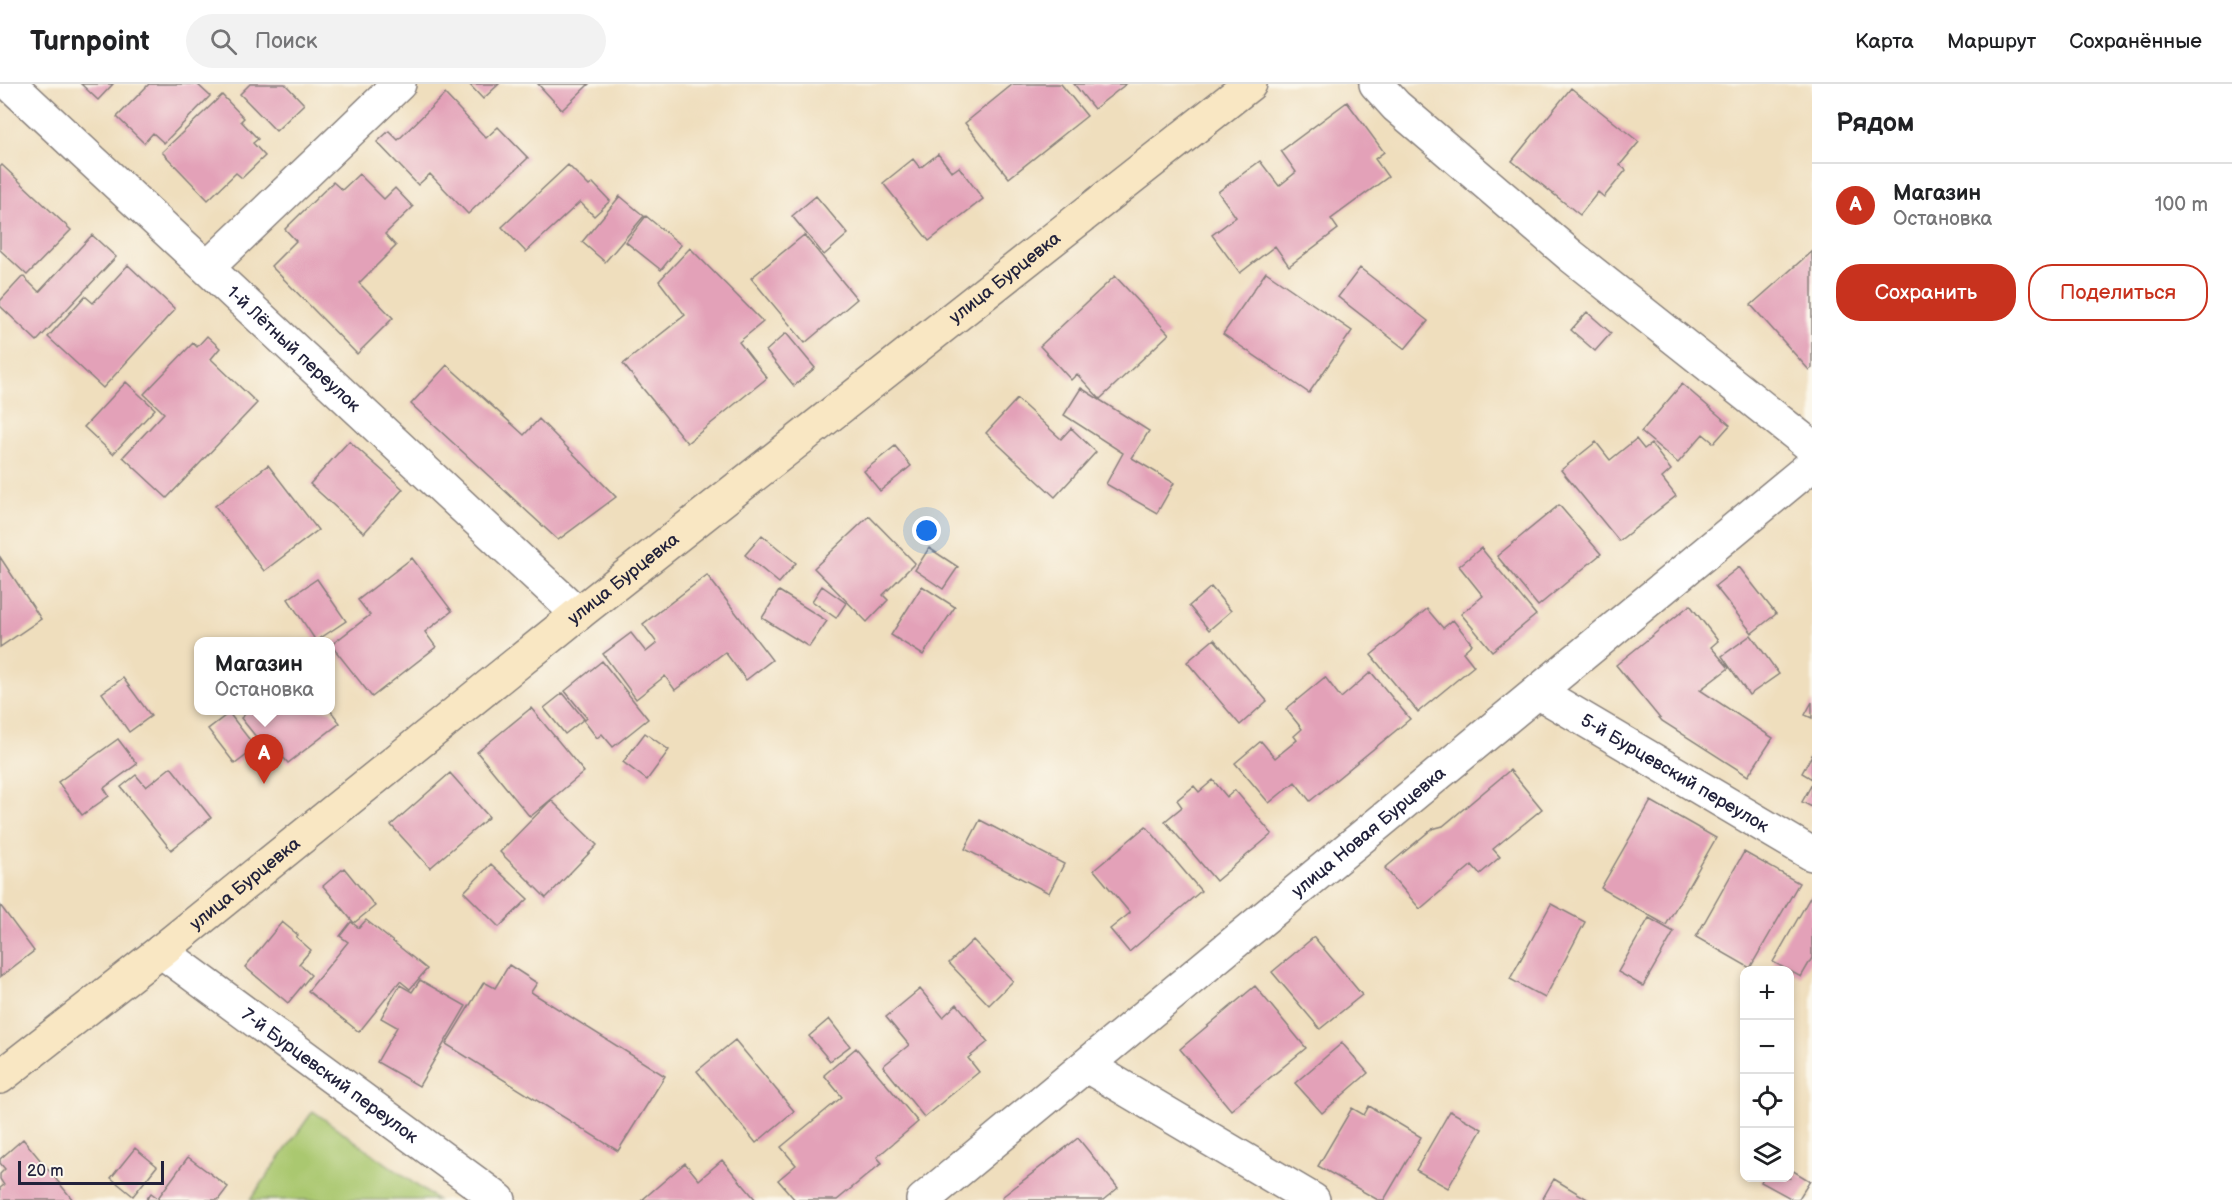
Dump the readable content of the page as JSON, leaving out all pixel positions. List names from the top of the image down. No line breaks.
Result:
{"streets":{"street":["улица Бурцевка","1-й Лётный переулок","5-й Бурцевский переулок","улица Новая Бурцевка","7-й Бурцевский переулок"]},"crossings":[["улица Бурцевка","1-й Лётный переулок"],["улица Бурцевка","7-й Бурцевский переулок"],["5-й Бурцевский переулок","улица Новая Бурцевка"]],"scale_bar":"20 m","page":{"header":"Turnpoint","search":"Поиск","nav":["Карта","Маршрут","Сохранённые"],"heading":"Рядом","list":[{"mark":"A","name":"Магазин","note":"Остановка","value":"100 m"}],"buttons":["Сохранить","Поделиться"],"popup":["Магазин","Остановка"],"pins":"A","map_buttons":["+","−"],"scale":"20 m"}}
